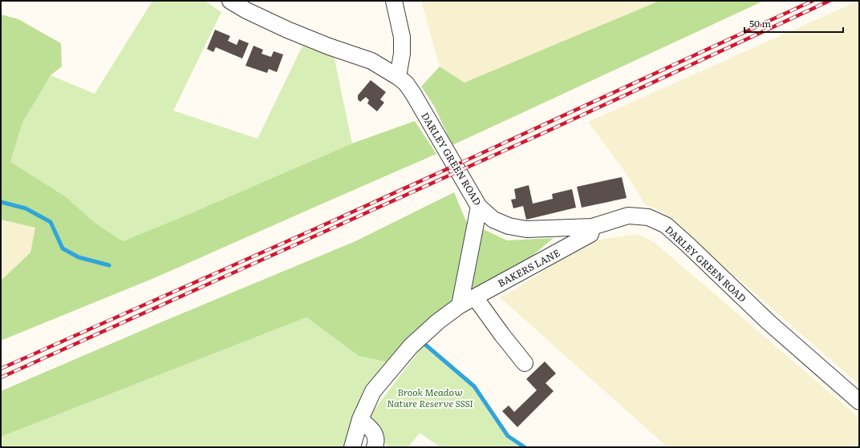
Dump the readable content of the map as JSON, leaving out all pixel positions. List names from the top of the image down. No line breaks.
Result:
{"streets":{"street":["DARLEY GREEN ROAD","BAKERS LANE"]},"crossings":[["DARLEY GREEN ROAD","BAKERS LANE"]],"parks":["Brook Meadow Nature Reserve SSSI"],"scale_bar":"50 m"}
